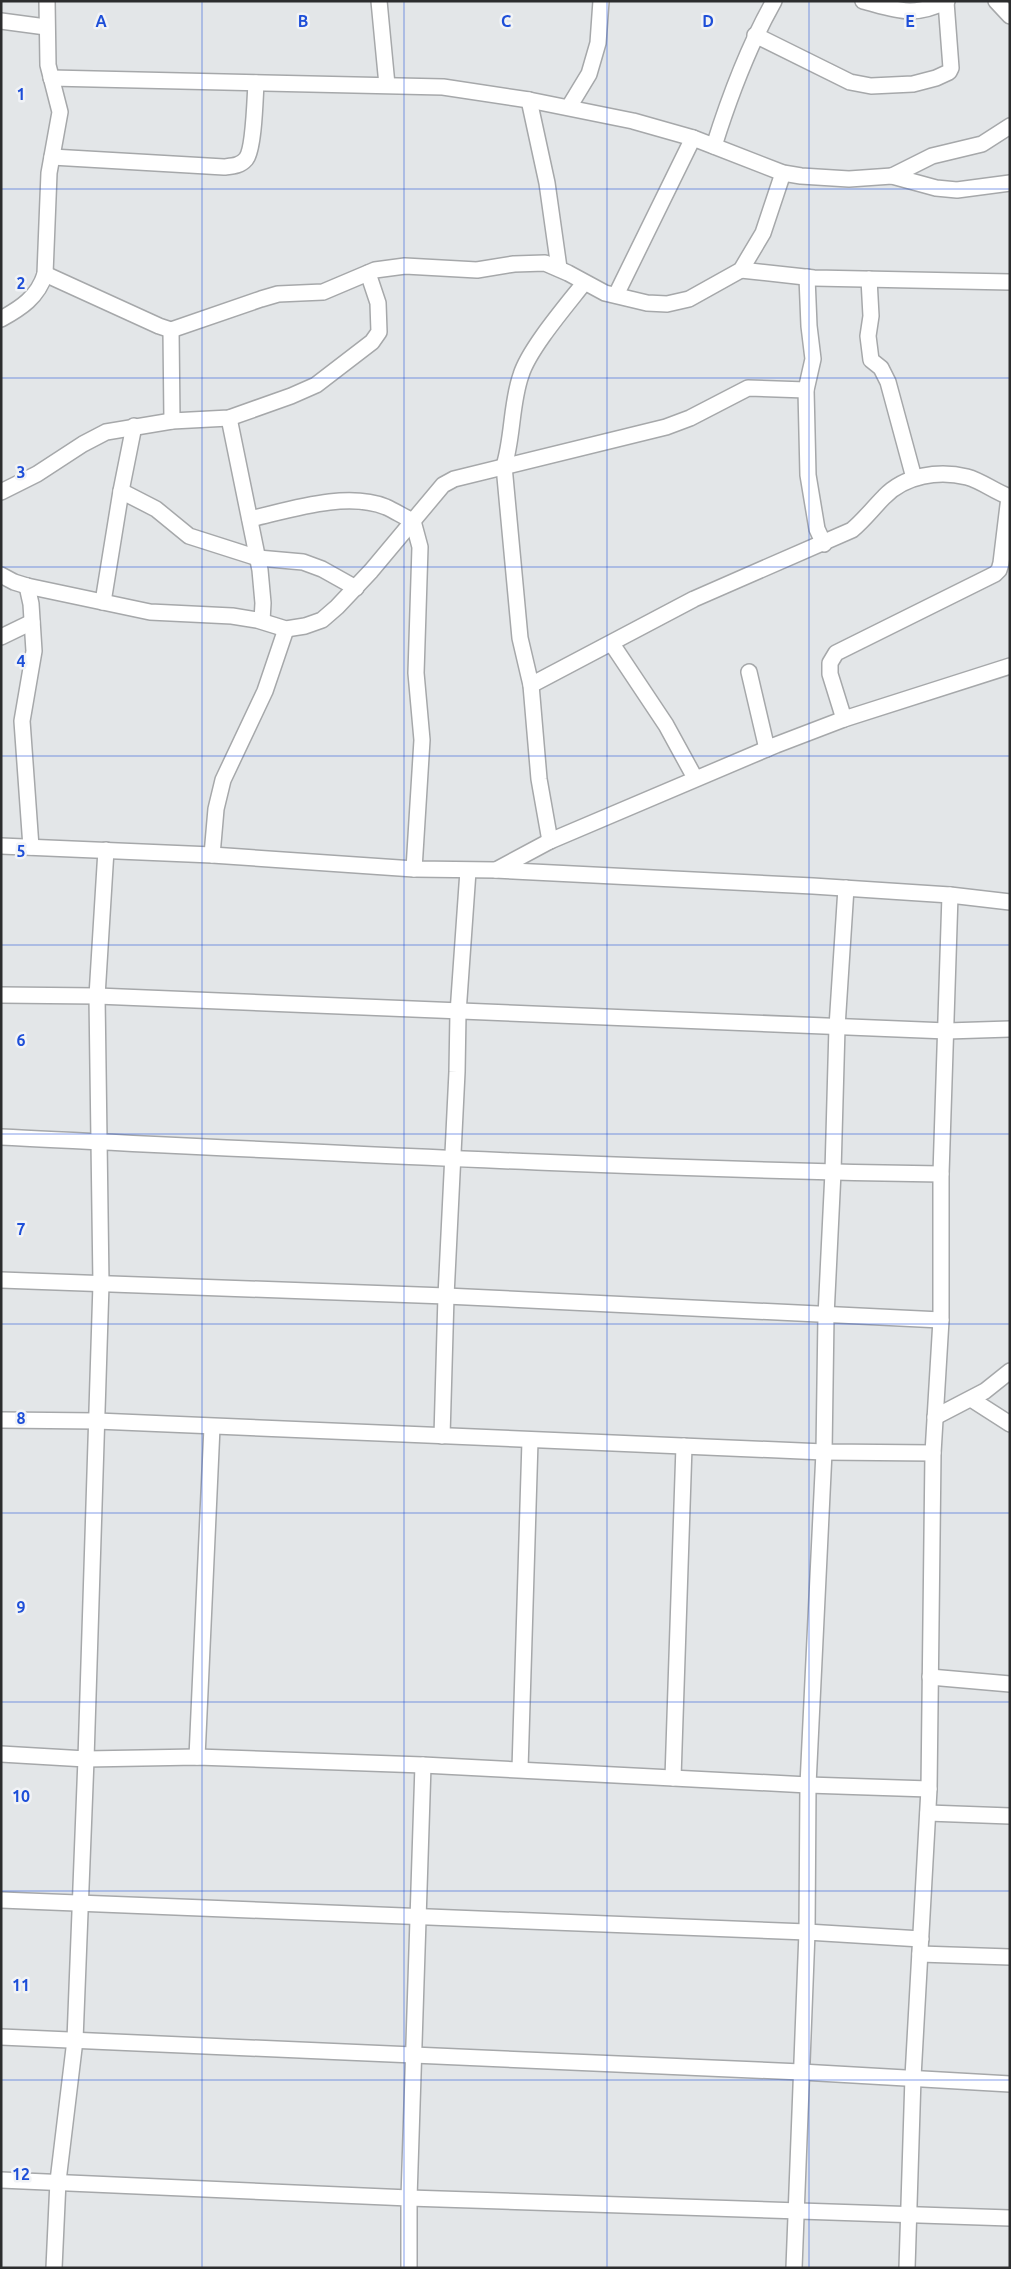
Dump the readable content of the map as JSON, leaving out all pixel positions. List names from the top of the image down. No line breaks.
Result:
{"grid":{"columns":["A","B","C","D","E"],"rows":["1","2","3","4","5","6","7","8","9","10","11","12"]}}
